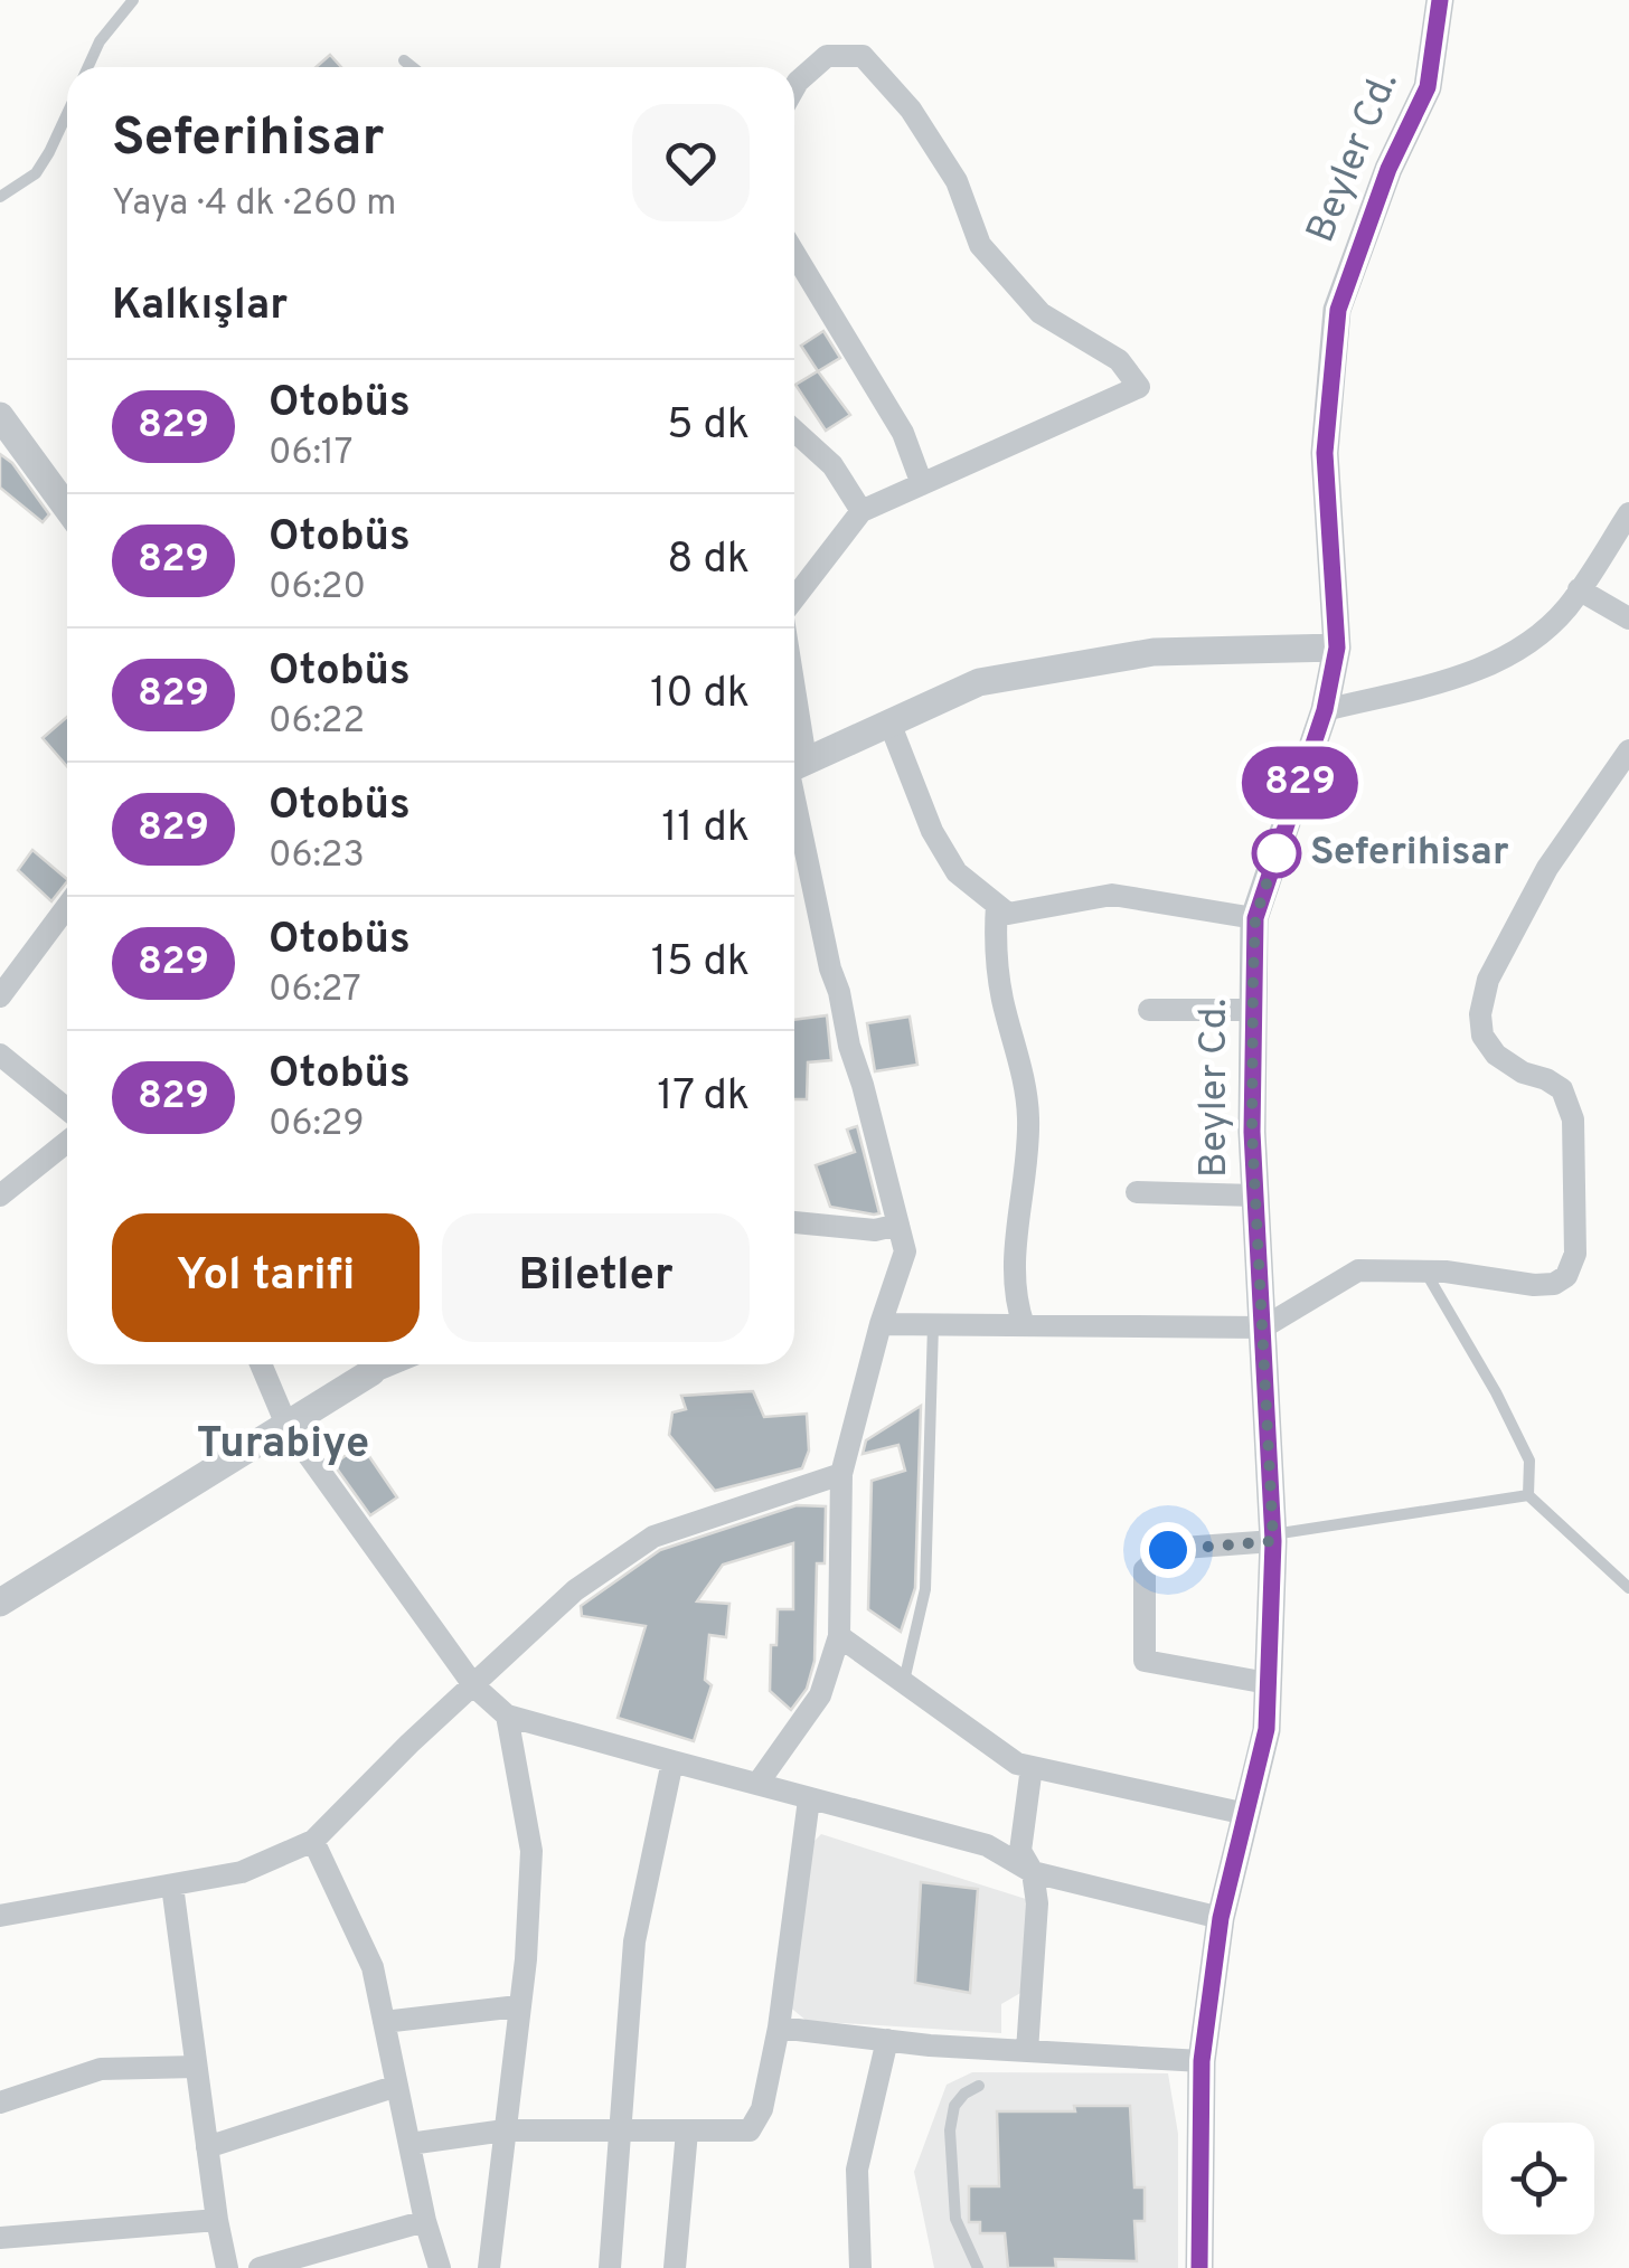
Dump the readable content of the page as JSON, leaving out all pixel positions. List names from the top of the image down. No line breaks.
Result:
{"streets":{"street":["Beyler Cd."]},"districts":["Turabiye"],"places":["Seferihisar"],"lines":["bus line 829"],"page":{"on_map":"829","heading":[["Seferihisar","Yaya · 4 dk · 260 m"],"Kalkışlar"],"list":[{"mark":"829","name":"Otobüs","note":"06:17","value":"5 dk"},{"mark":"829","name":"Otobüs","note":"06:20","value":"8 dk"},{"mark":"829","name":"Otobüs","note":"06:22","value":"10 dk"},{"mark":"829","name":"Otobüs","note":"06:23","value":"11 dk"},{"mark":"829","name":"Otobüs","note":"06:27","value":"15 dk"},{"mark":"829","name":"Otobüs","note":"06:29","value":"17 dk"}],"buttons":["Yol tarifi","Biletler"]}}
